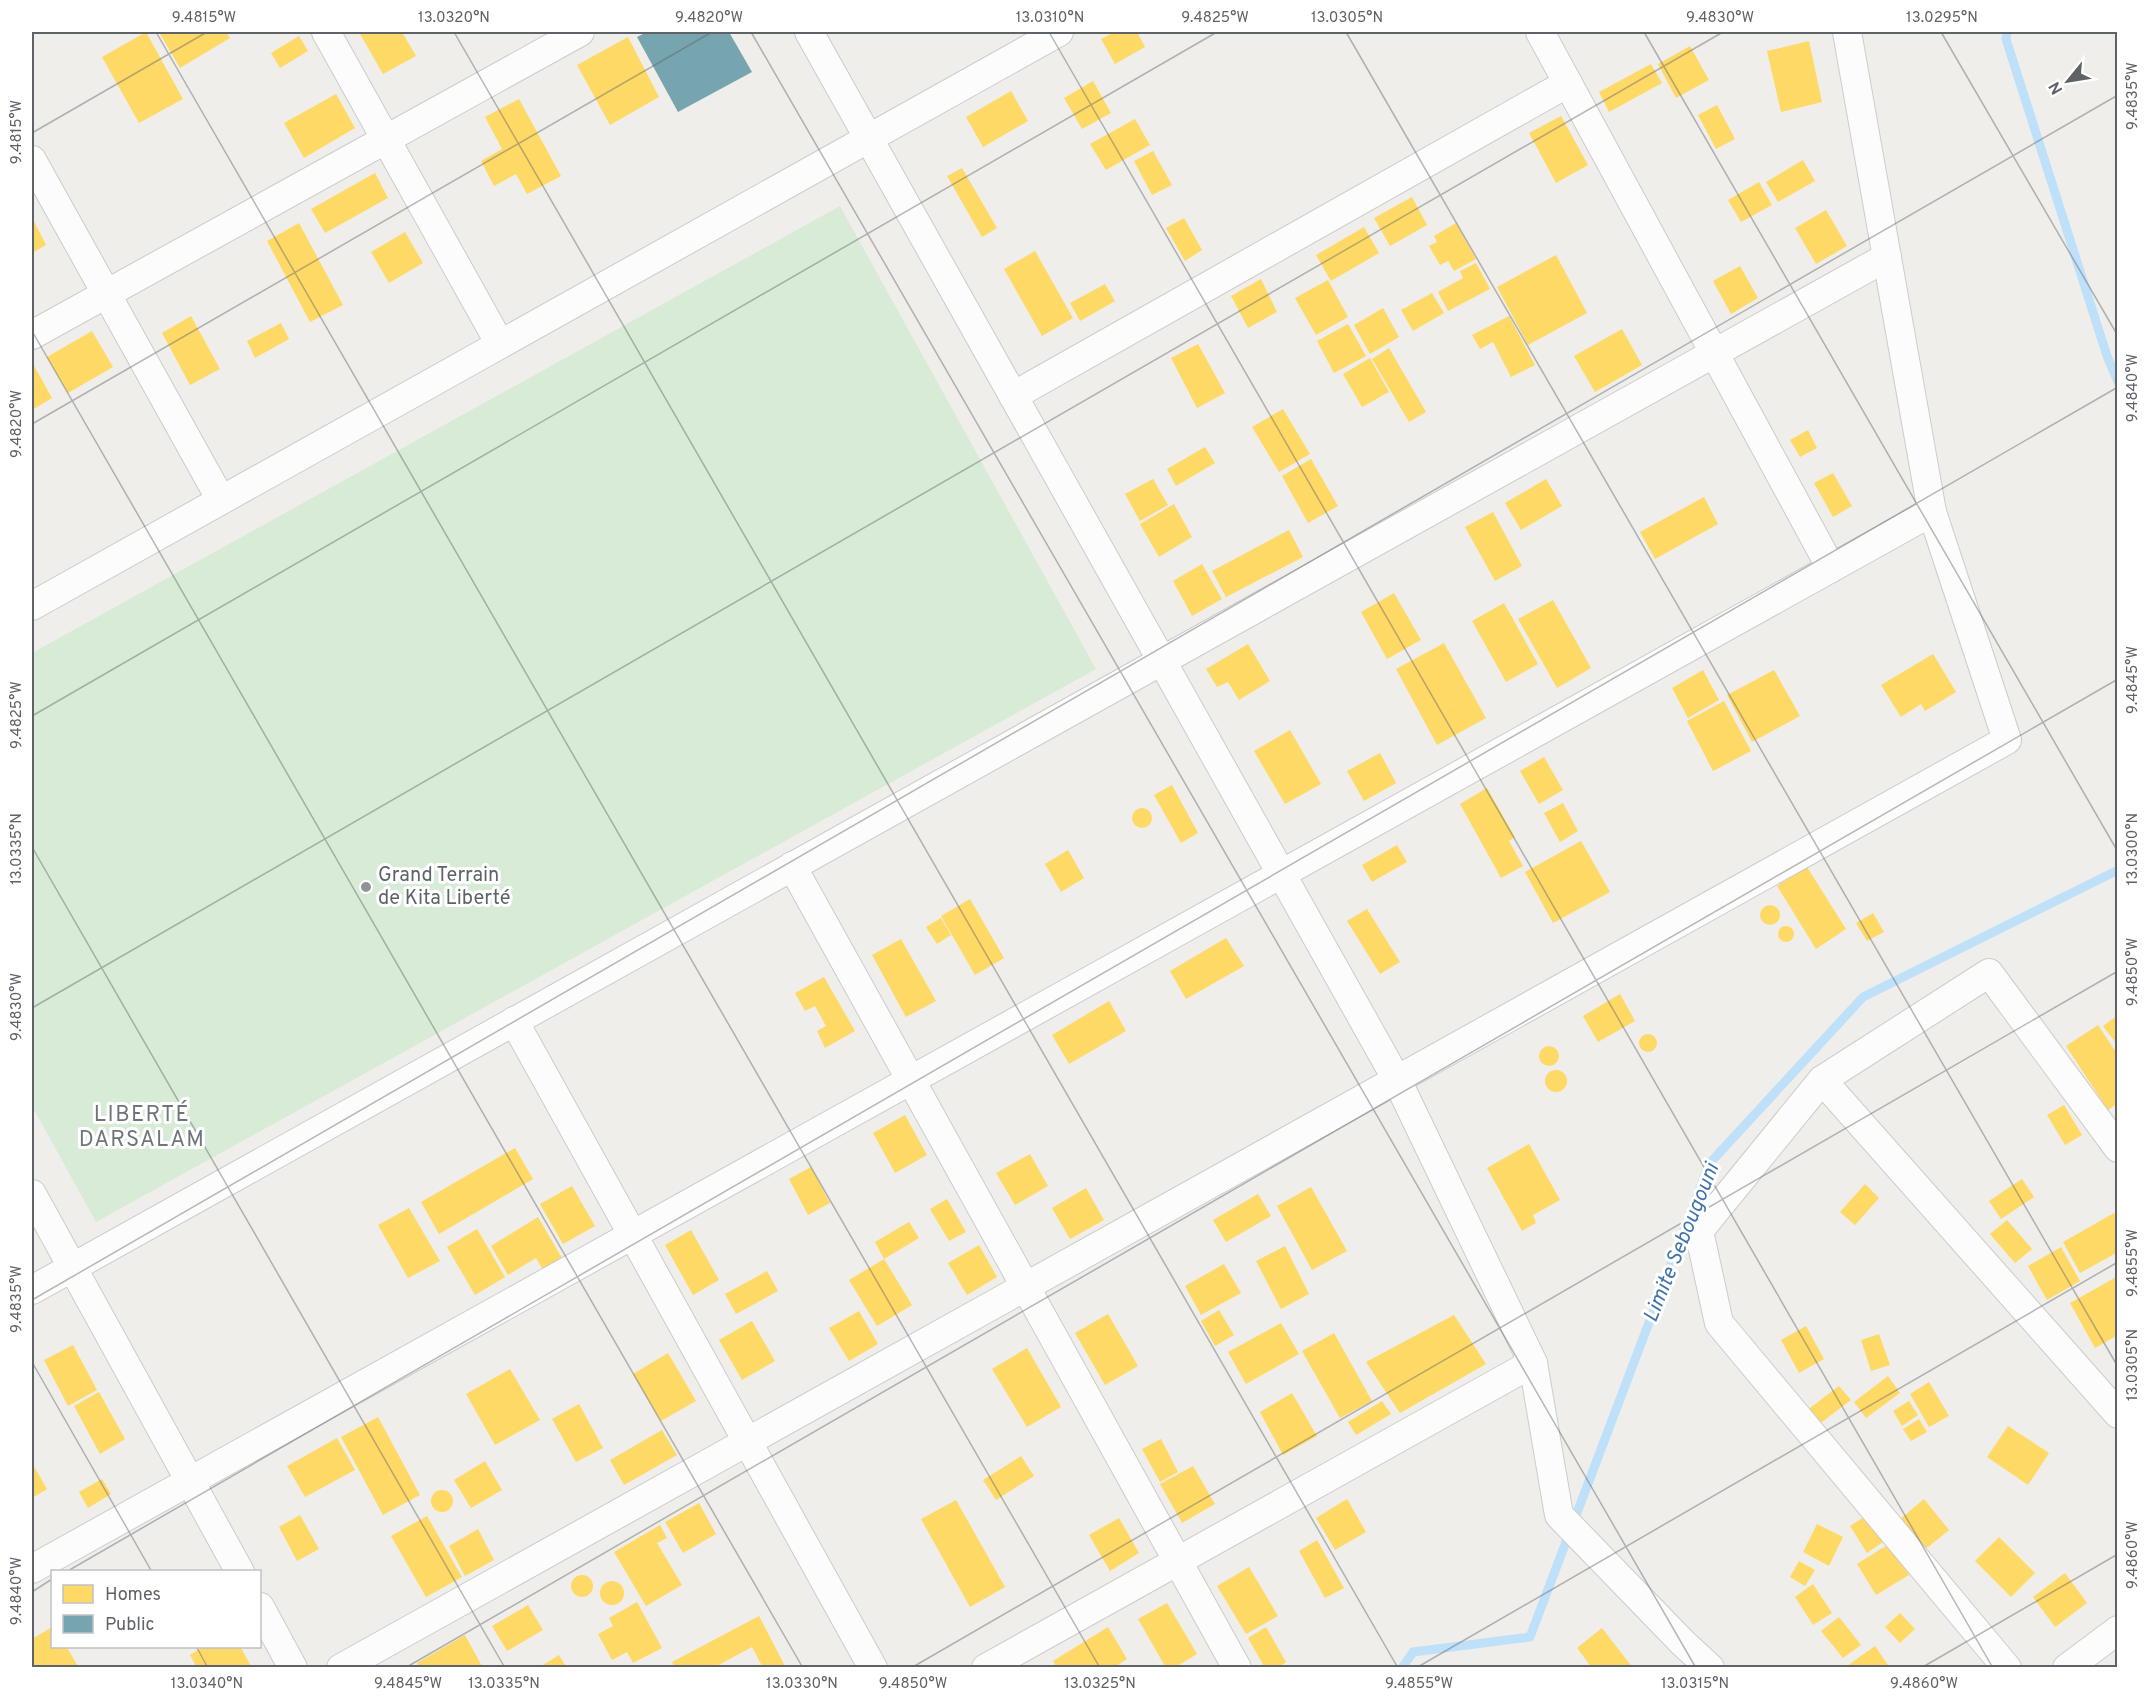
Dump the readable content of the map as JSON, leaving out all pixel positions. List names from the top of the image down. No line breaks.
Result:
{"districts":["LIBERTÉ DARSALAM"],"water":["Limite Sebougouni"],"places":["Grand Terrain de Kita Liberté"],"legend":["Homes","Public"],"north":"bottom left","coordinates":["9.4815°W","13.0320°N","9.4820°W","13.0310°N","9.4825°W","13.0305°N","9.4830°W","13.0295°N","9.4835°W","9.4840°W","9.4845°W","13.0300°N","13.0335°N","9.4850°W","9.4855°W","9.4860°W","13.0340°N","13.0330°N","13.0325°N","13.0315°N"]}
